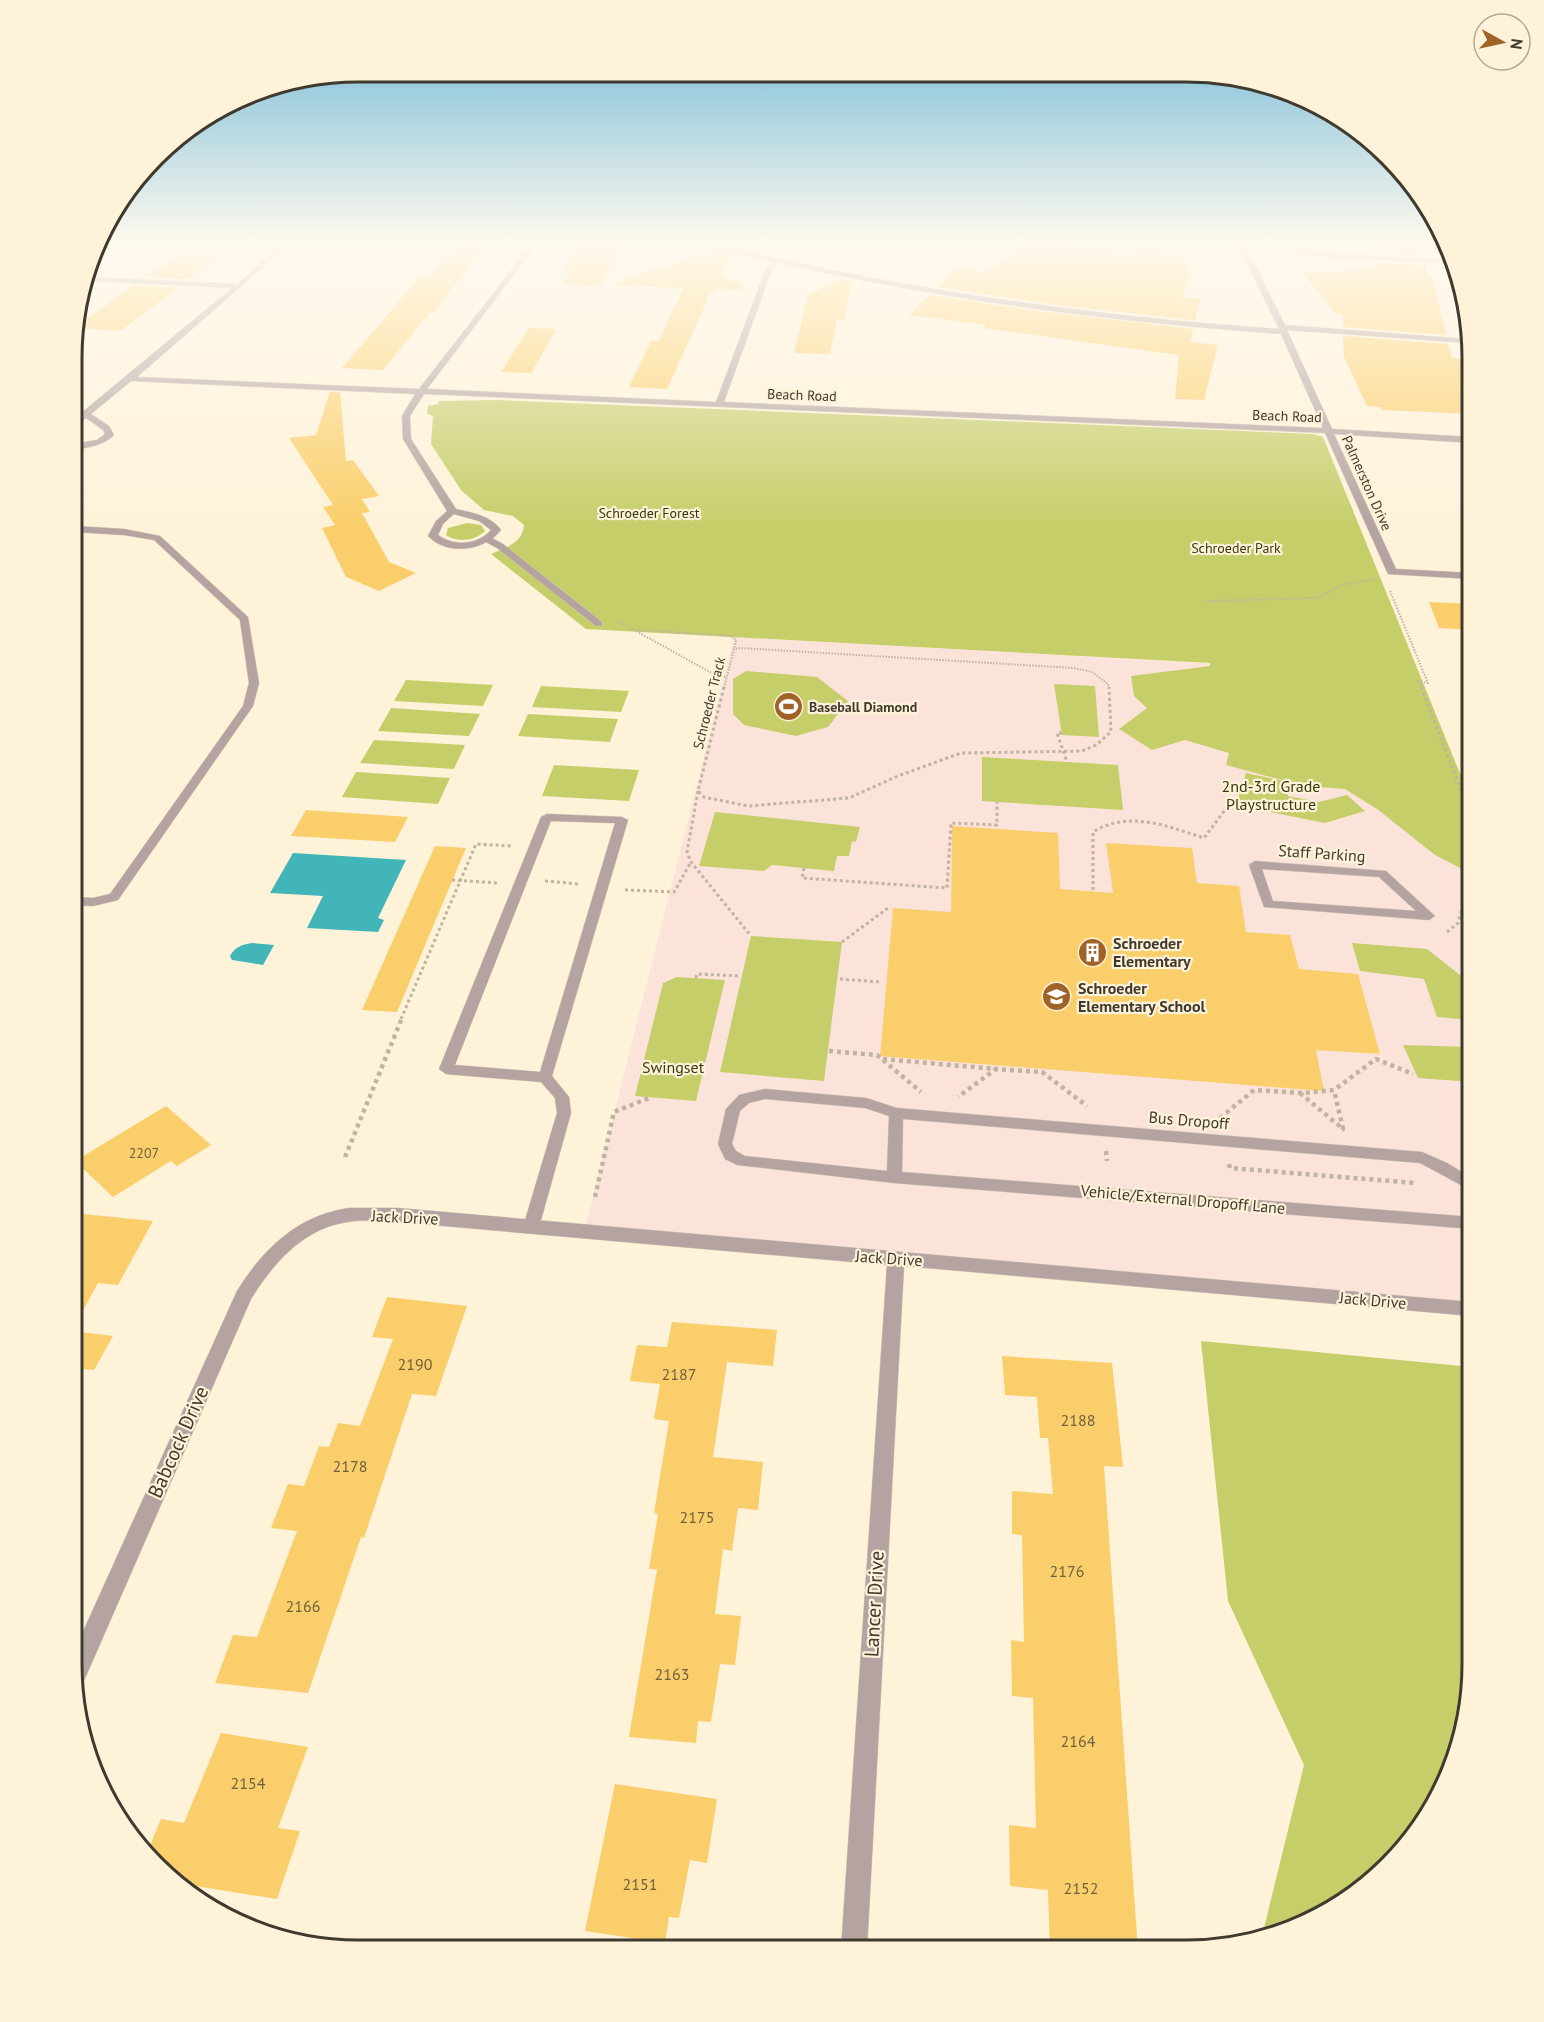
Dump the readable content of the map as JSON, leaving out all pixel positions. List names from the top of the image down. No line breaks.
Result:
{"streets":{"street":["Beach Road","Palmerston Drive","Jack Drive","Babcock Drive","Lancer Drive"],"lane":["Staff Parking","Bus Dropoff","Vehicle/External Dropoff Lane"],"path":["Schroeder Track"]},"crossings":[["Beach Road","Palmerston Drive"],["Bus Dropoff","Vehicle/External Dropoff Lane"],["Jack Drive","Babcock Drive"],["Jack Drive","Lancer Drive"]],"parks":["Schroeder Forest","Schroeder Park","2nd-3rd Grade Playstructure","Swingset"],"places":{"sports":["Baseball Diamond"],"building":["Schroeder Elementary"],"school or university":["Schroeder Elementary School"]},"house_numbers":["2207","2190","2187","2188","2178","2175","2176","2166","2163","2164","2154","2151","2152"],"north":"right"}
